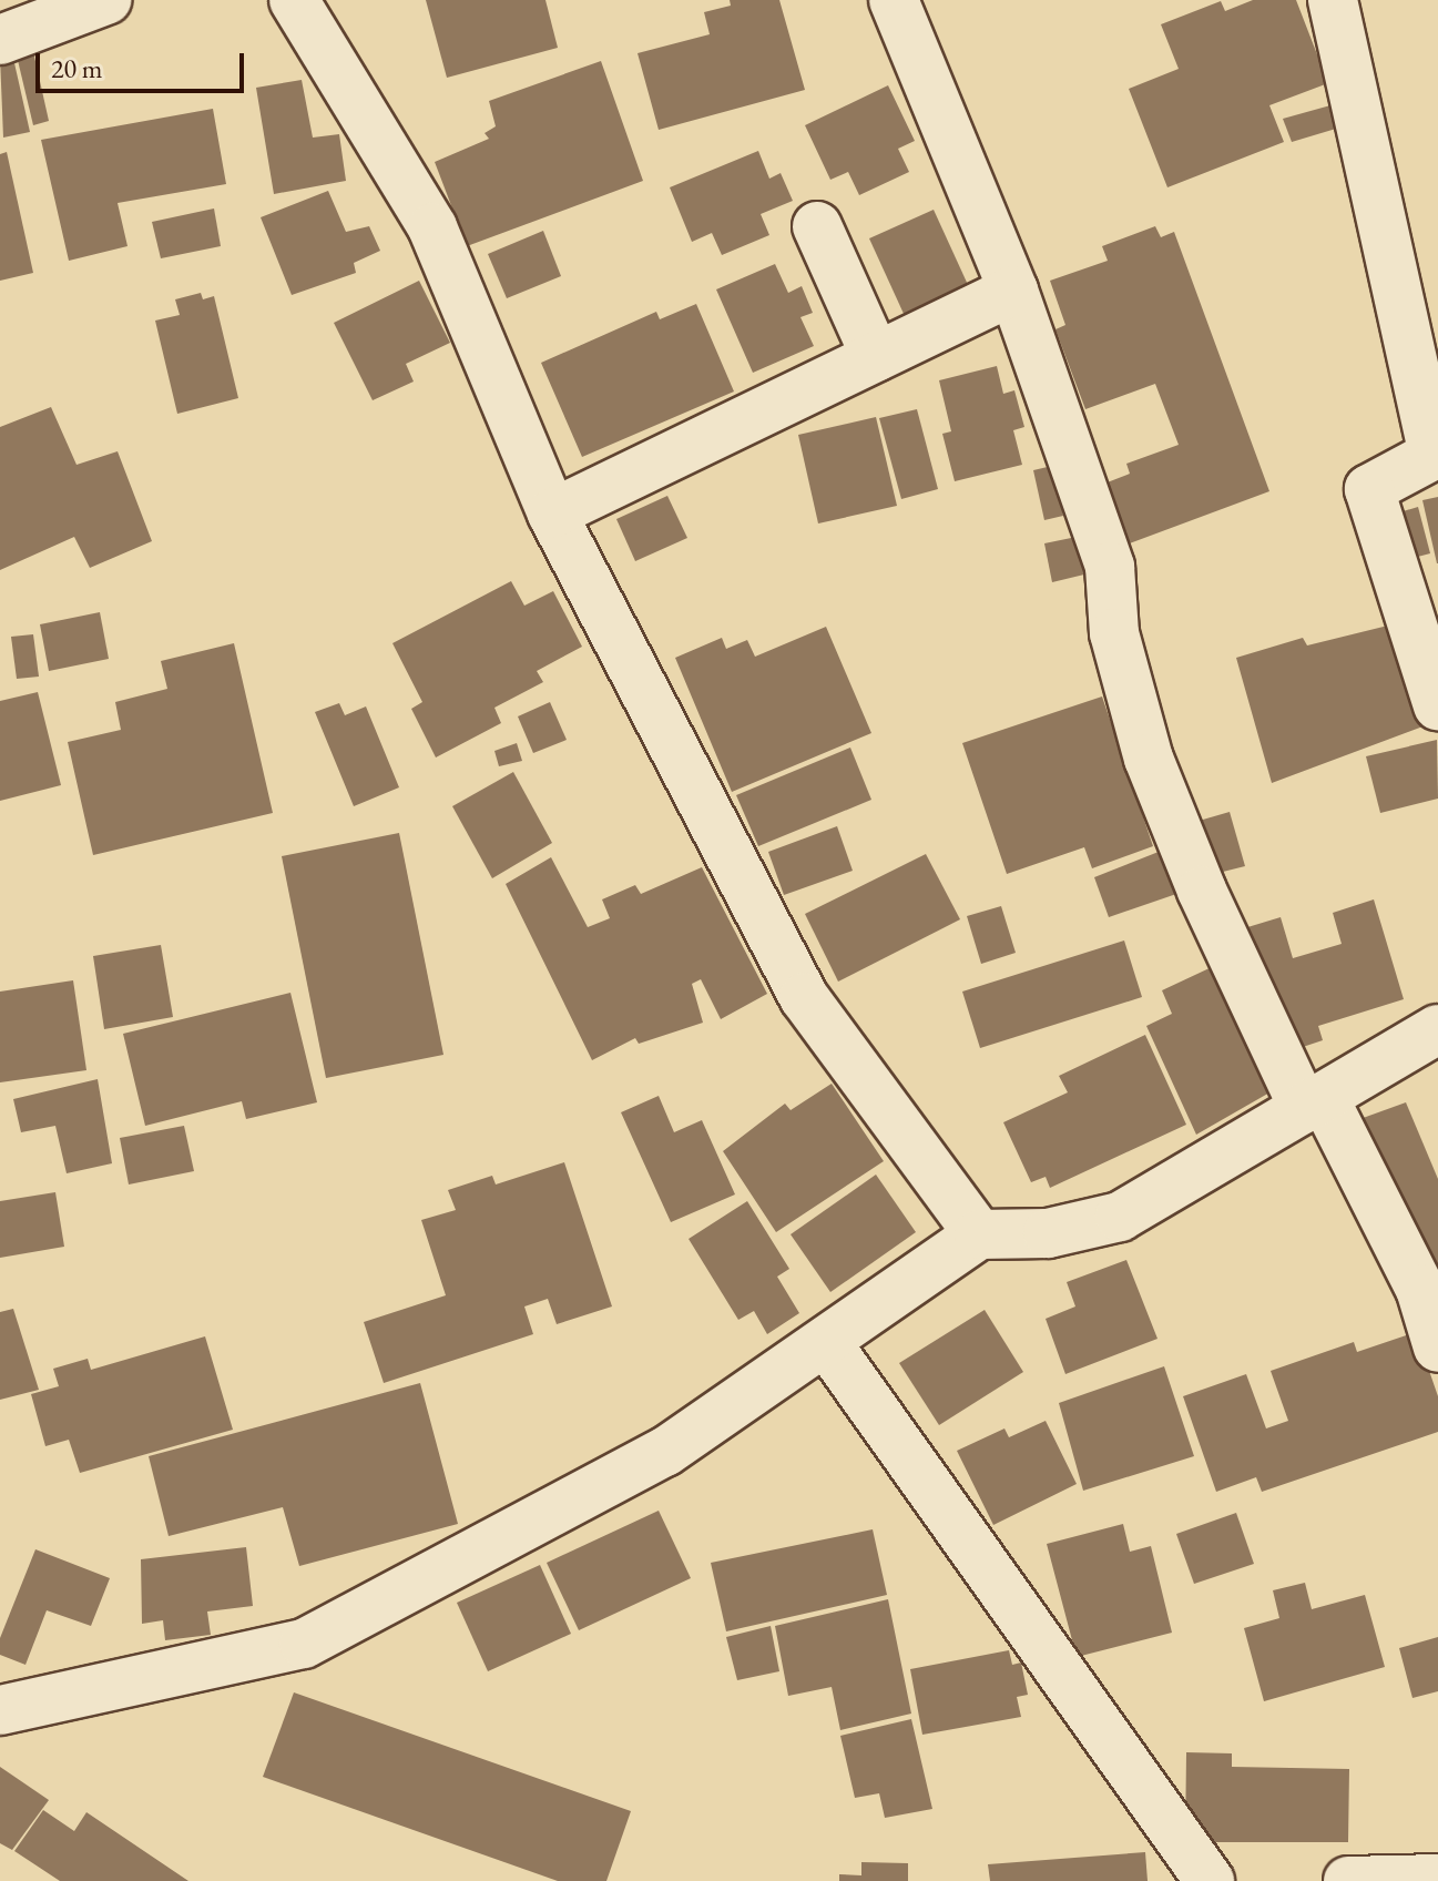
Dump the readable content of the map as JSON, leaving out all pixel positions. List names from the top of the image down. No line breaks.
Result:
{"scale_bar":"20 m"}
